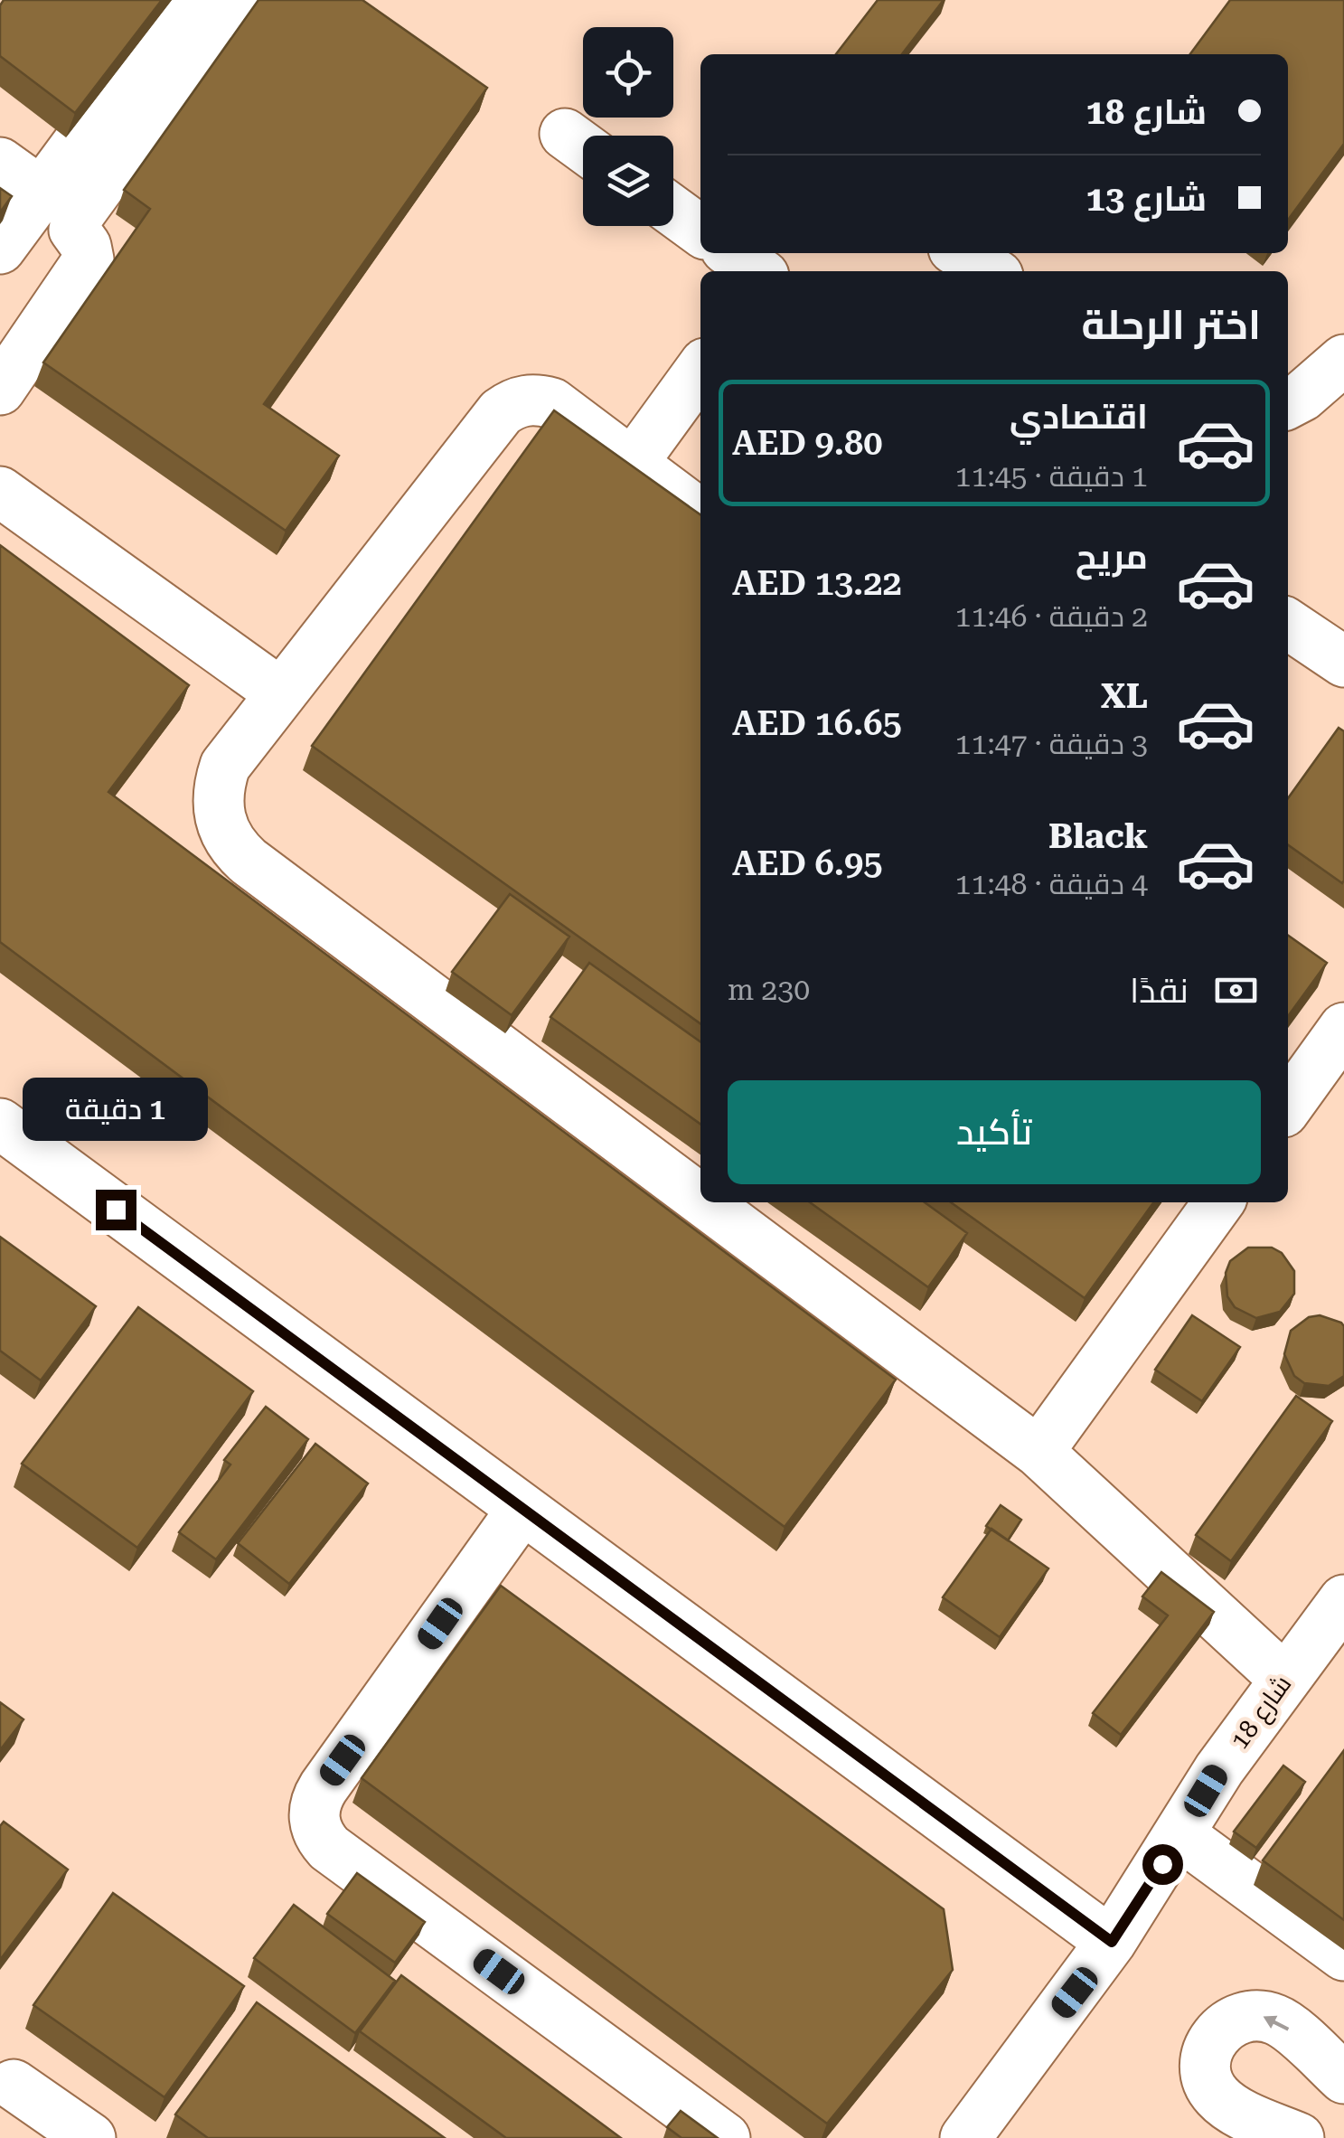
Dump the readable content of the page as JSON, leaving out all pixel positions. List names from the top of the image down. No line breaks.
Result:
{"streets":{"street":["شارع 18"]},"page":{"banner":["شارع 18","شارع 13"],"heading":"اختر الرحلة","list":[{"name":"اقتصادي","note":"1 دقيقة · 11:45","value":"AED 9.80"},{"name":"مريح","note":"2 دقيقة · 11:46","value":"AED 13.22"},{"name":"XL","note":"3 دقيقة · 11:47","value":"AED 16.65"},{"name":"Black","note":"4 دقيقة · 11:48","value":"AED 6.95"}],"pay":["نقدًا","230 m"],"buttons":"تأكيد","bubble":"1 دقيقة"}}
